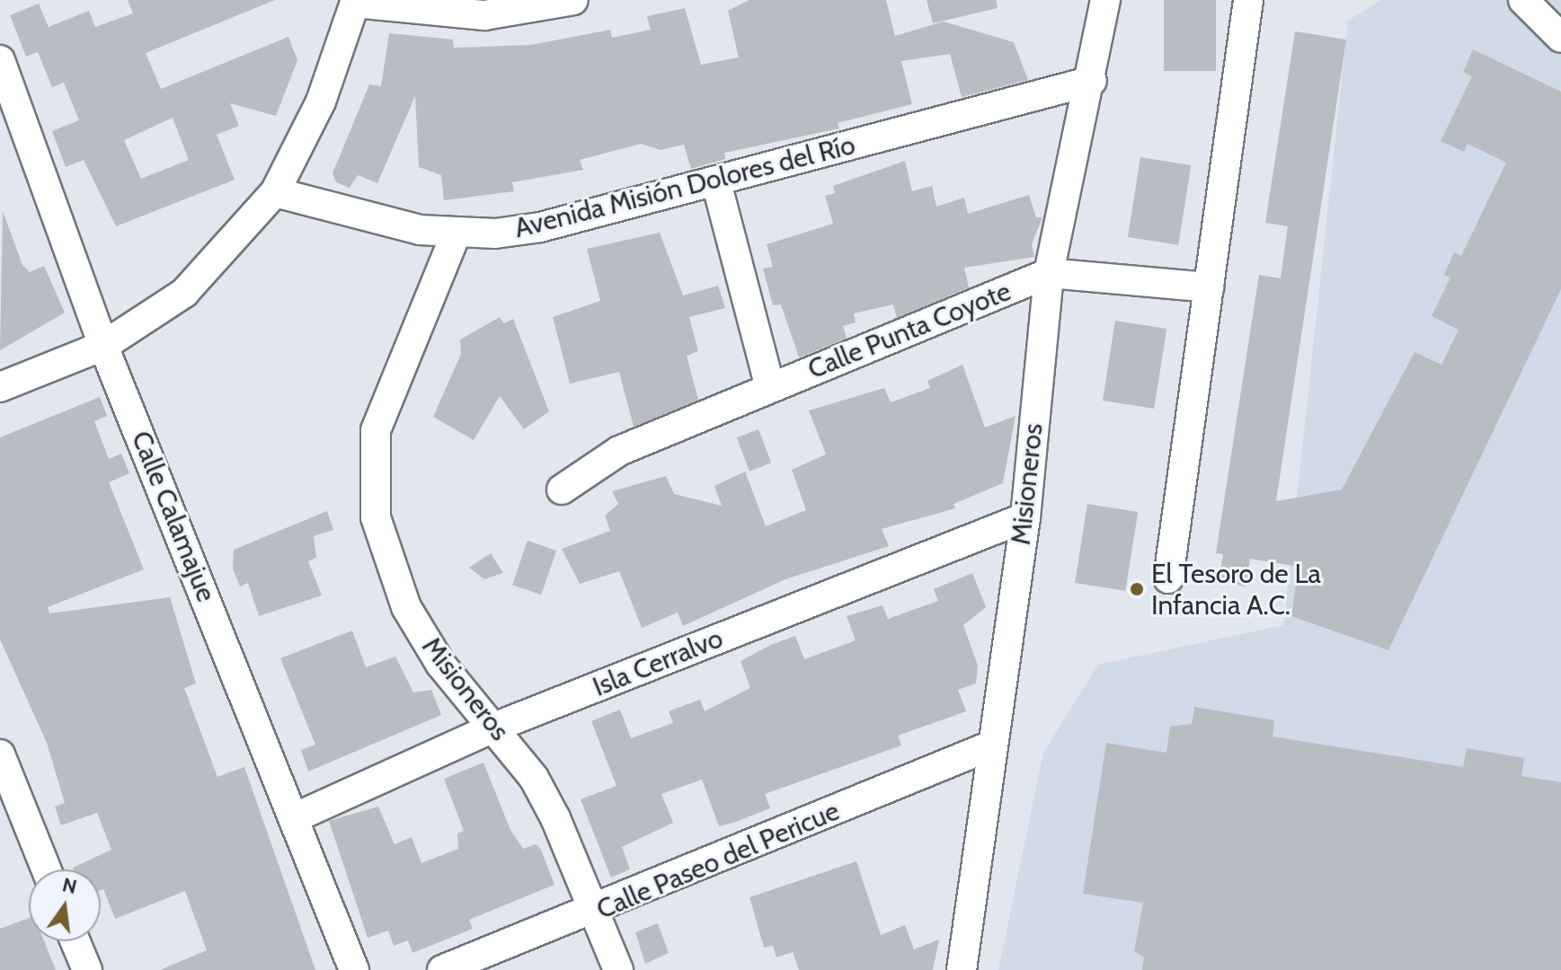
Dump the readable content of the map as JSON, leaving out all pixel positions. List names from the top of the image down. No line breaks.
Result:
{"streets":{"street":["Avenida Misión Dolores del Río","Calle Punta Coyote","Misioneros","Calle Calamajue","Isla Cerralvo","Calle Paseo del Pericue"]},"crossings":[["Avenida Misión Dolores del Río","Misioneros"],["Calle Punta Coyote","Misioneros"],["Misioneros","Isla Cerralvo"],["Misioneros","Calle Paseo del Pericue"],["Calle Calamajue","Isla Cerralvo"]],"places":["El Tesoro de La Infancia A.C."],"north":"top"}
